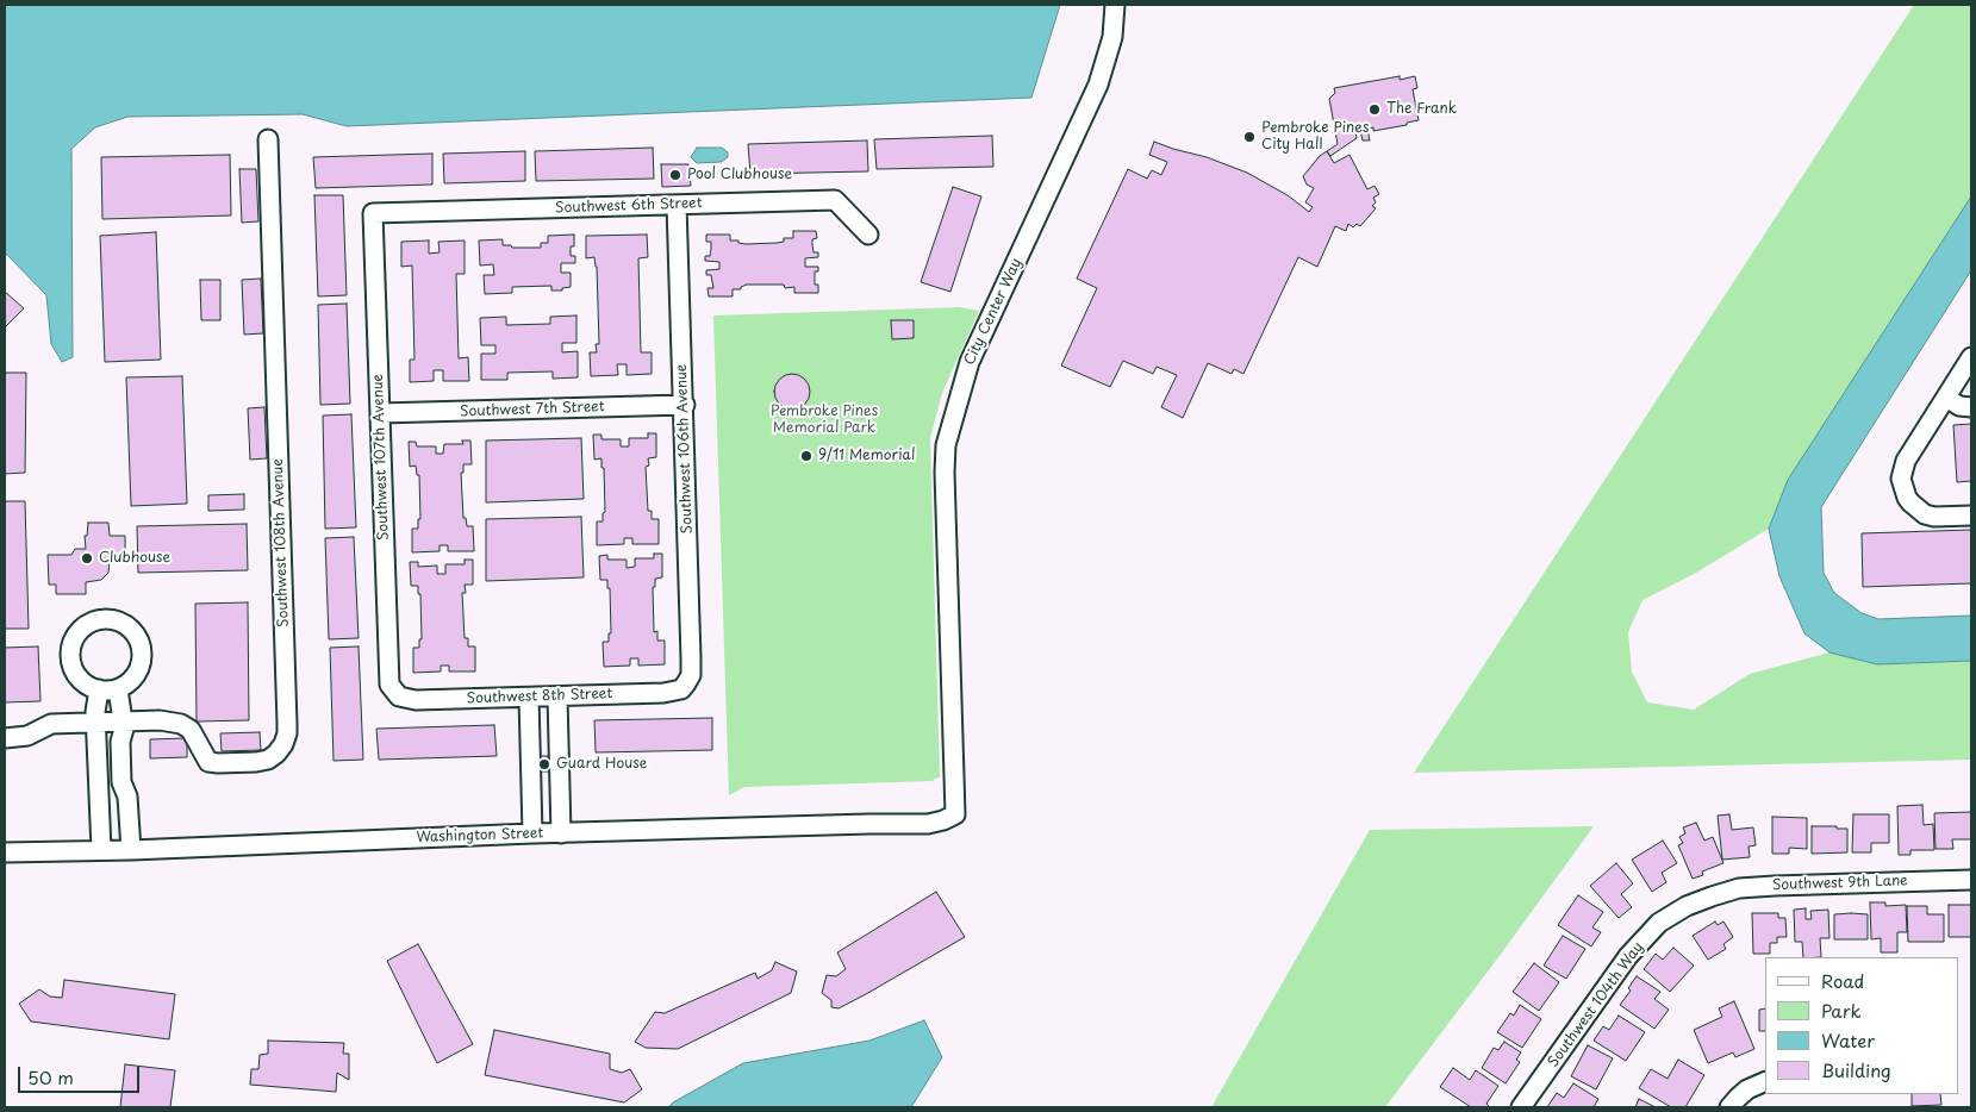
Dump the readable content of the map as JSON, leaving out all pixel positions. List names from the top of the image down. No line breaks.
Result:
{"streets":{"street":["Southwest 6th Street","City Center Way","Southwest 7th Street","Southwest 106th Avenue","Southwest 107th Avenue","Southwest 108th Avenue","Southwest 8th Street","Washington Street","Southwest 9th Lane","Southwest 104th Way"]},"crossings":[["Southwest 6th Street","Southwest 106th Avenue"],["Southwest 6th Street","Southwest 107th Avenue"],["City Center Way","Washington Street"],["Southwest 7th Street","Southwest 106th Avenue"],["Southwest 7th Street","Southwest 107th Avenue"],["Southwest 106th Avenue","Southwest 8th Street"],["Southwest 107th Avenue","Southwest 8th Street"],["Southwest 9th Lane","Southwest 104th Way"]],"parks":["Pembroke Pines Memorial Park"],"places":["The Frank","Pembroke Pines City Hall","Pool Clubhouse","9/11 Memorial","Clubhouse","Guard House"],"legend":["Road","Park","Water","Building"],"scale_bar":"50 m"}
